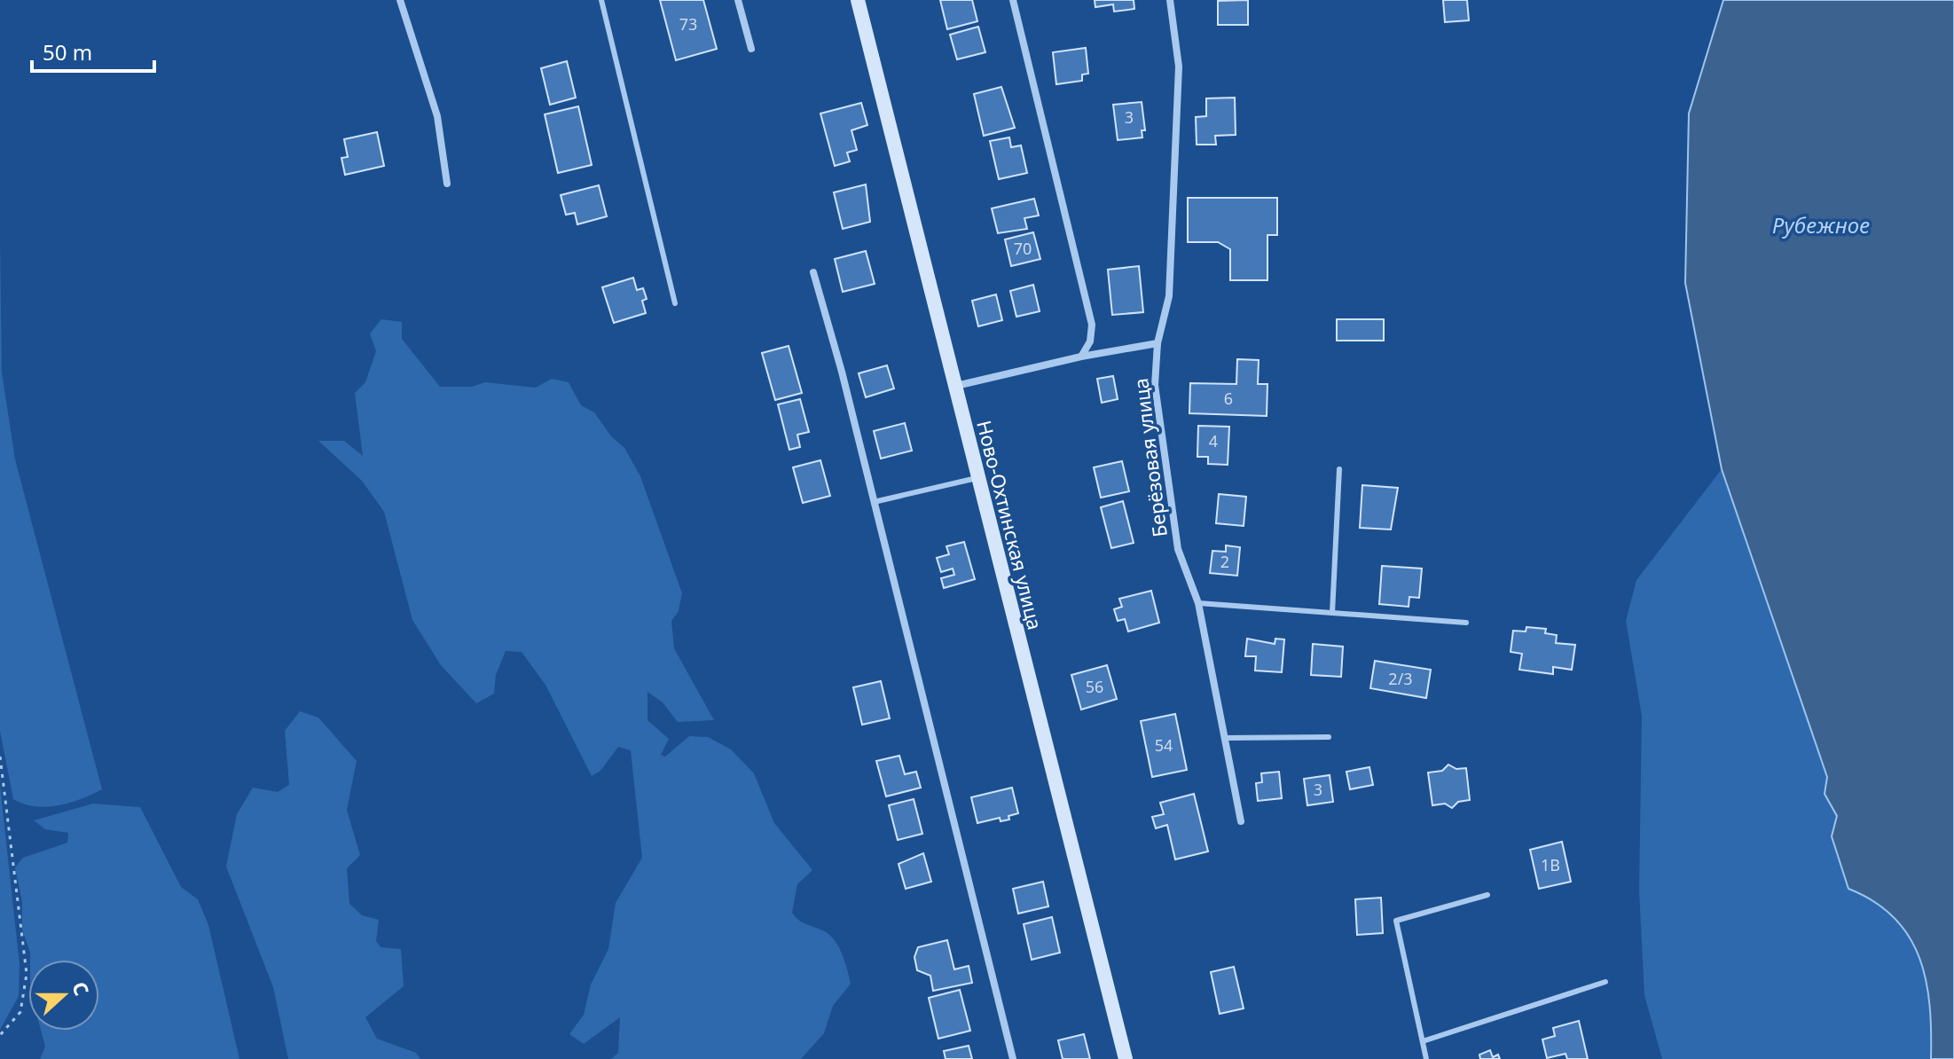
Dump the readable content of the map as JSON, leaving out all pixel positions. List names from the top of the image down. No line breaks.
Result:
{"streets":{"street":["Берёзовая улица","Ново-Охтинская улица"]},"water":["Рубежное"],"house_numbers":["73","3","70","6","4","2","2/3","56","54","3","1В"],"scale_bar":"50 m","north":"right"}
